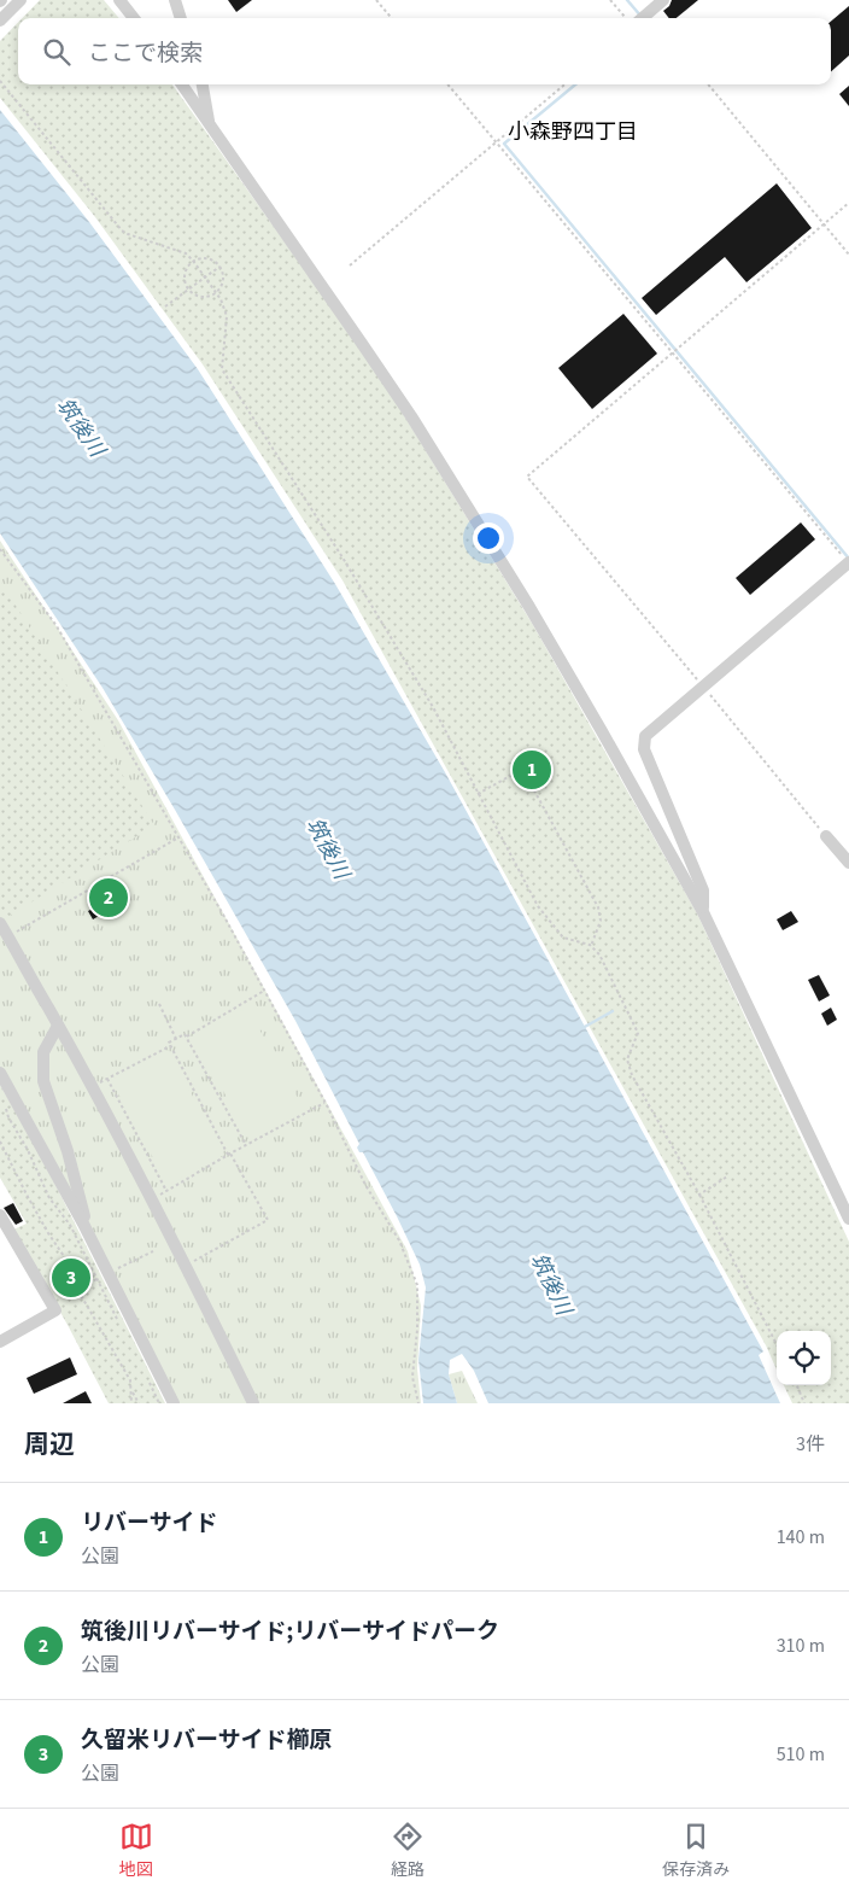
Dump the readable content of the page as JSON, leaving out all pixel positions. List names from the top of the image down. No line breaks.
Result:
{"districts":["小森野四丁目"],"water":["筑後川"],"page":{"search":"ここで検索","pins":["1","2","3"],"heading":["周辺","3件"],"list":[{"mark":"1","name":"リバーサイド","note":"公園","value":"140 m"},{"mark":"2","name":"筑後川リバーサイド;リバーサイドパーク","note":"公園","value":"310 m"},{"mark":"3","name":"久留米リバーサイド櫛原","note":"公園","value":"510 m"}],"nav":["地図","経路","保存済み"]}}
